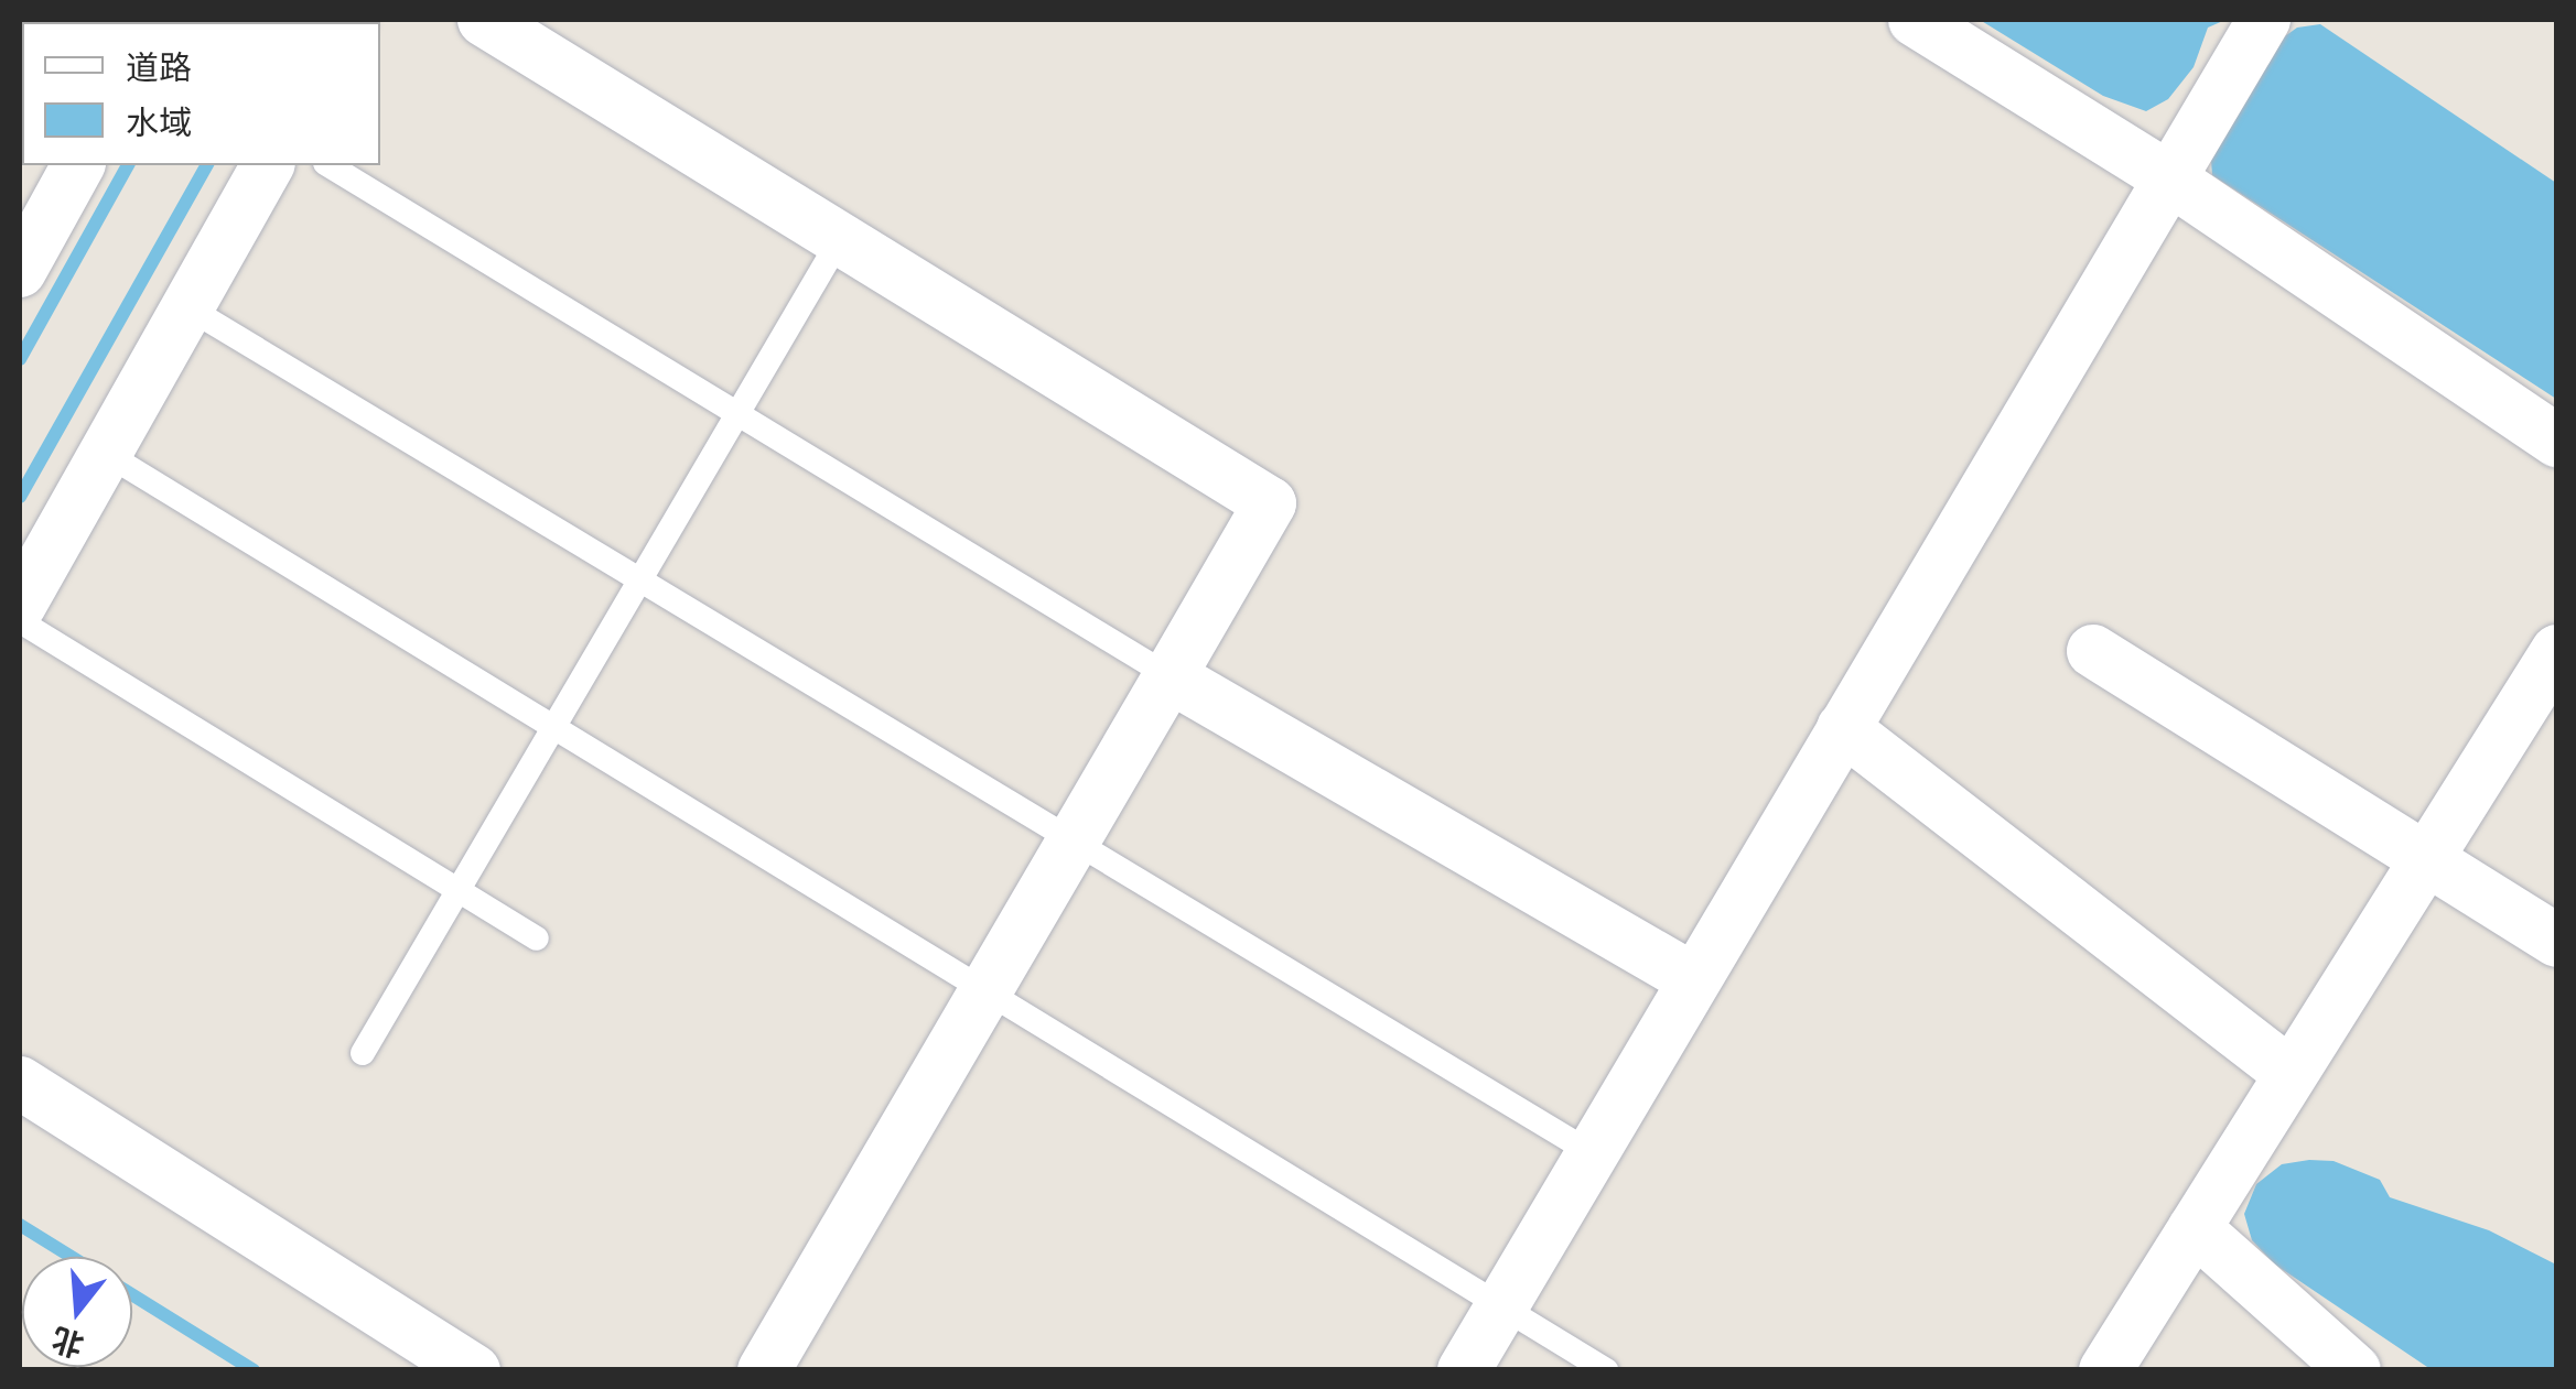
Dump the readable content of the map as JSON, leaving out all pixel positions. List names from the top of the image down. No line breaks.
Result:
{"legend":["道路","水域"],"north":"bottom"}
